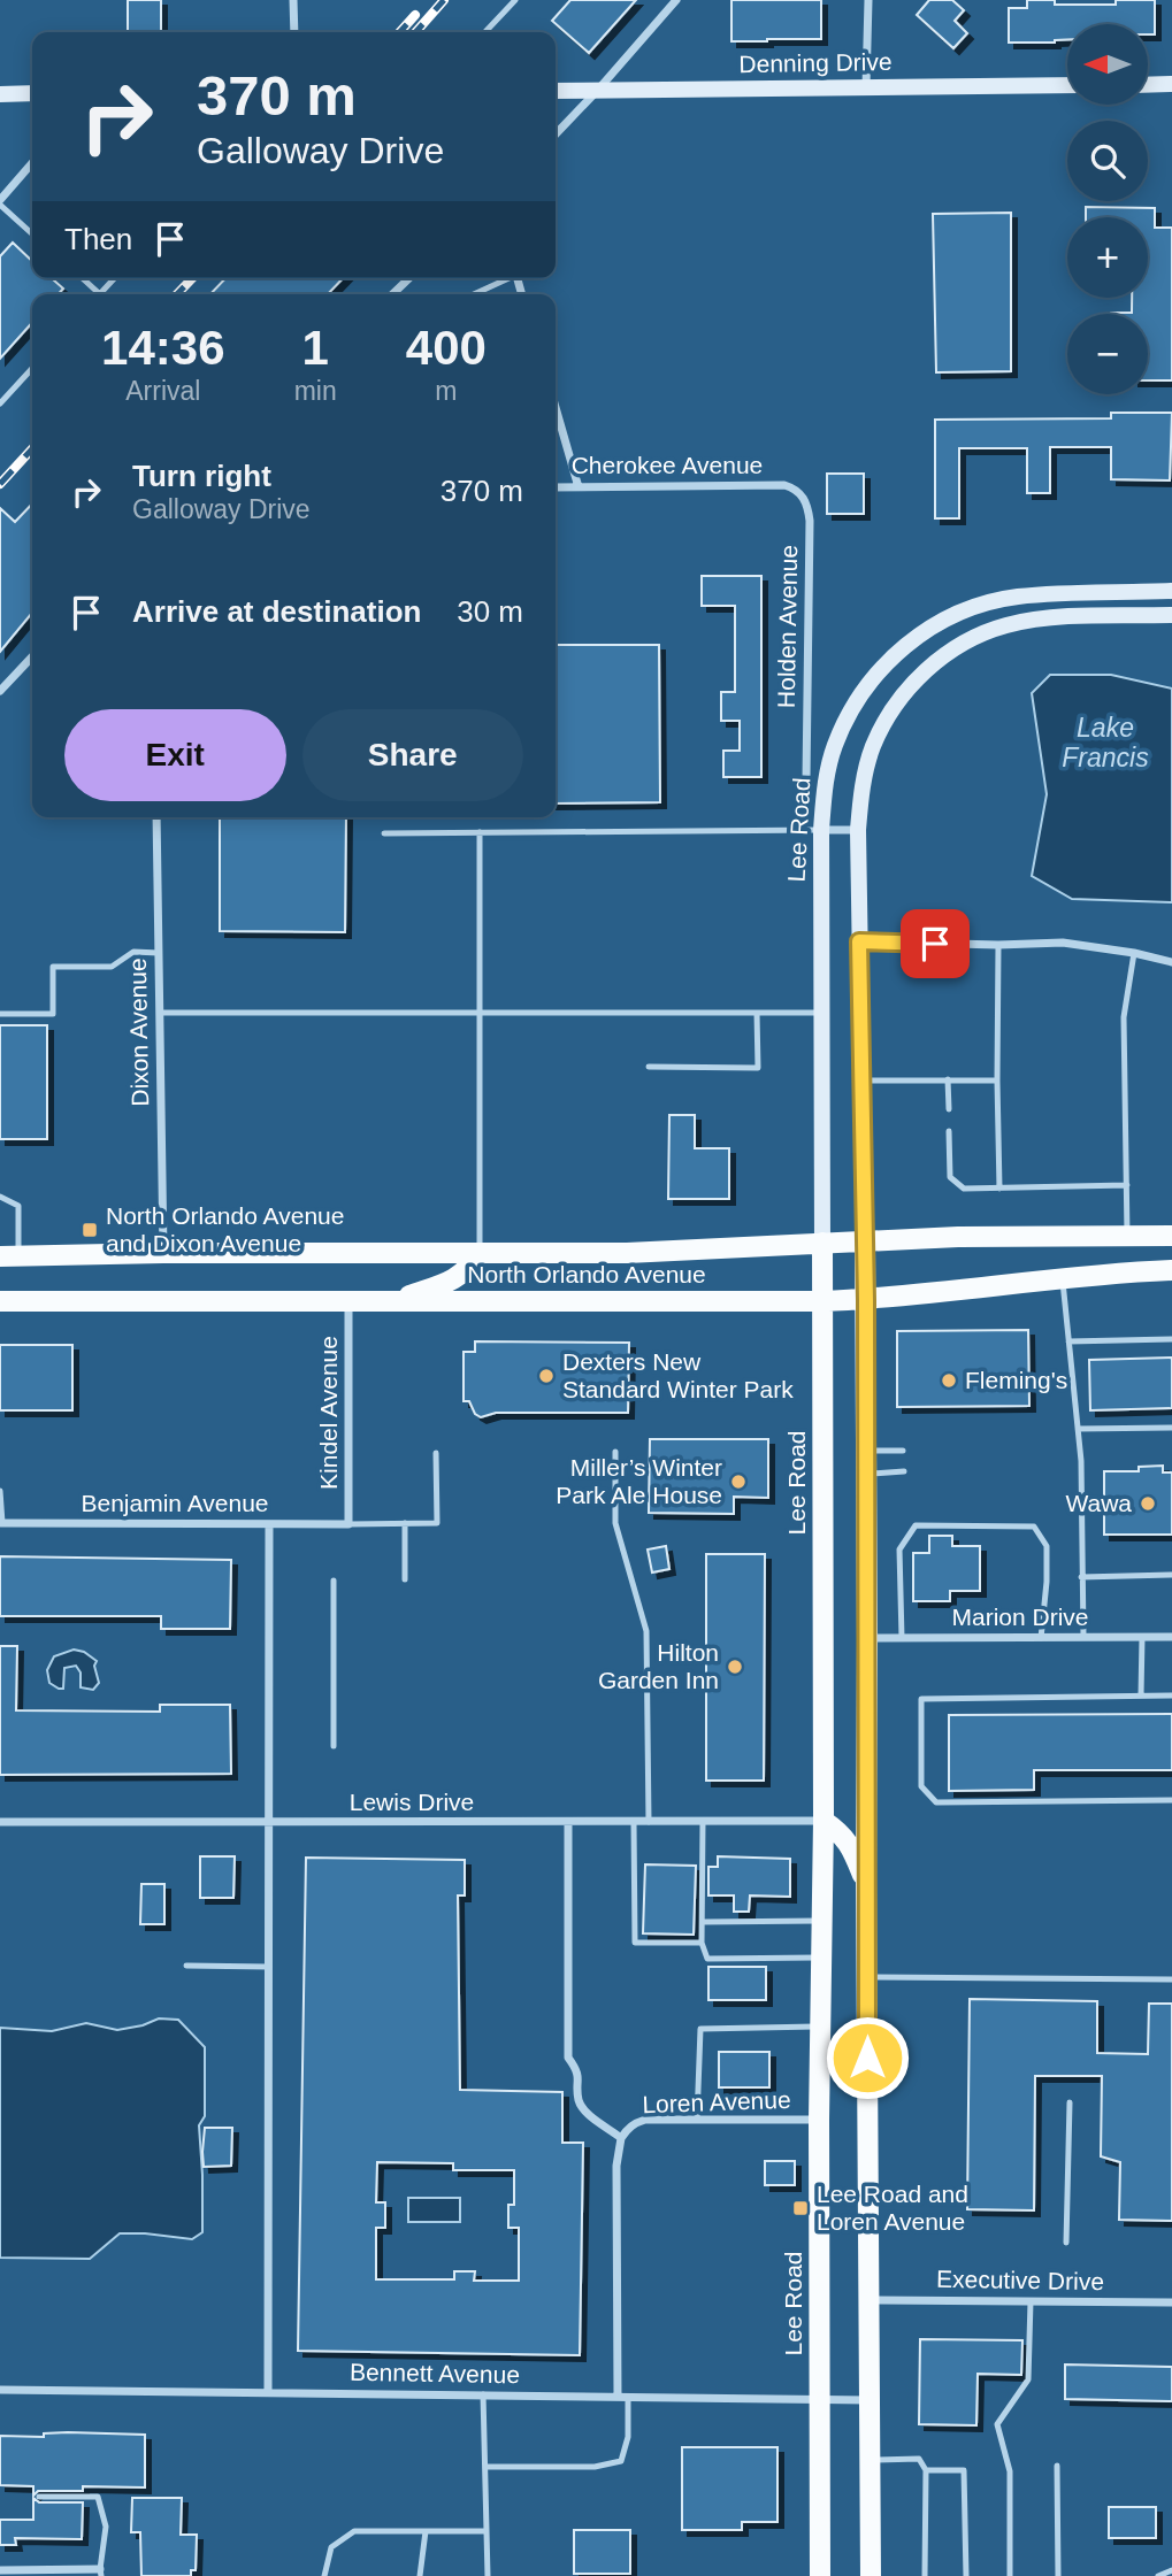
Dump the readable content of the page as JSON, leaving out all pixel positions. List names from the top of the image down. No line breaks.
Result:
{"streets":{"main road":["Lee Road","North Orlando Avenue"],"street":["Denning Drive","Cherokee Avenue","Holden Avenue","Dixon Avenue","Kindel Avenue","Benjamin Avenue","Marion Drive","Lewis Drive","Loren Avenue","Executive Drive","Bennett Avenue"]},"crossings":[["Cherokee Avenue","Holden Avenue"],["Lee Road","North Orlando Avenue"],["Lee Road","Lewis Drive"],["Lee Road","Loren Avenue"],["Lee Road","Bennett Avenue"],["Dixon Avenue","North Orlando Avenue"],["North Orlando Avenue","Kindel Avenue"],["Kindel Avenue","Benjamin Avenue"]],"water":["Lake Francis"],"places":{"transit":["North Orlando Avenue and Dixon Avenue","Lee Road and Loren Avenue"],"other":["Dexters New Standard Winter Park","Fleming's","Miller’s Winter Park Ale House","Wawa","Hilton Garden Inn"]},"north":"left","page":{"map_buttons":["+","−"],"turn":["370 m","Galloway Drive"],"then":"Then","eta":["14:36","Arrival","1","min","400","m"],"list":[{"name":"Turn right","note":"Galloway Drive","value":"370 m"},{"name":"Arrive at destination","value":"30 m"}],"buttons":["Exit","Share"]}}
